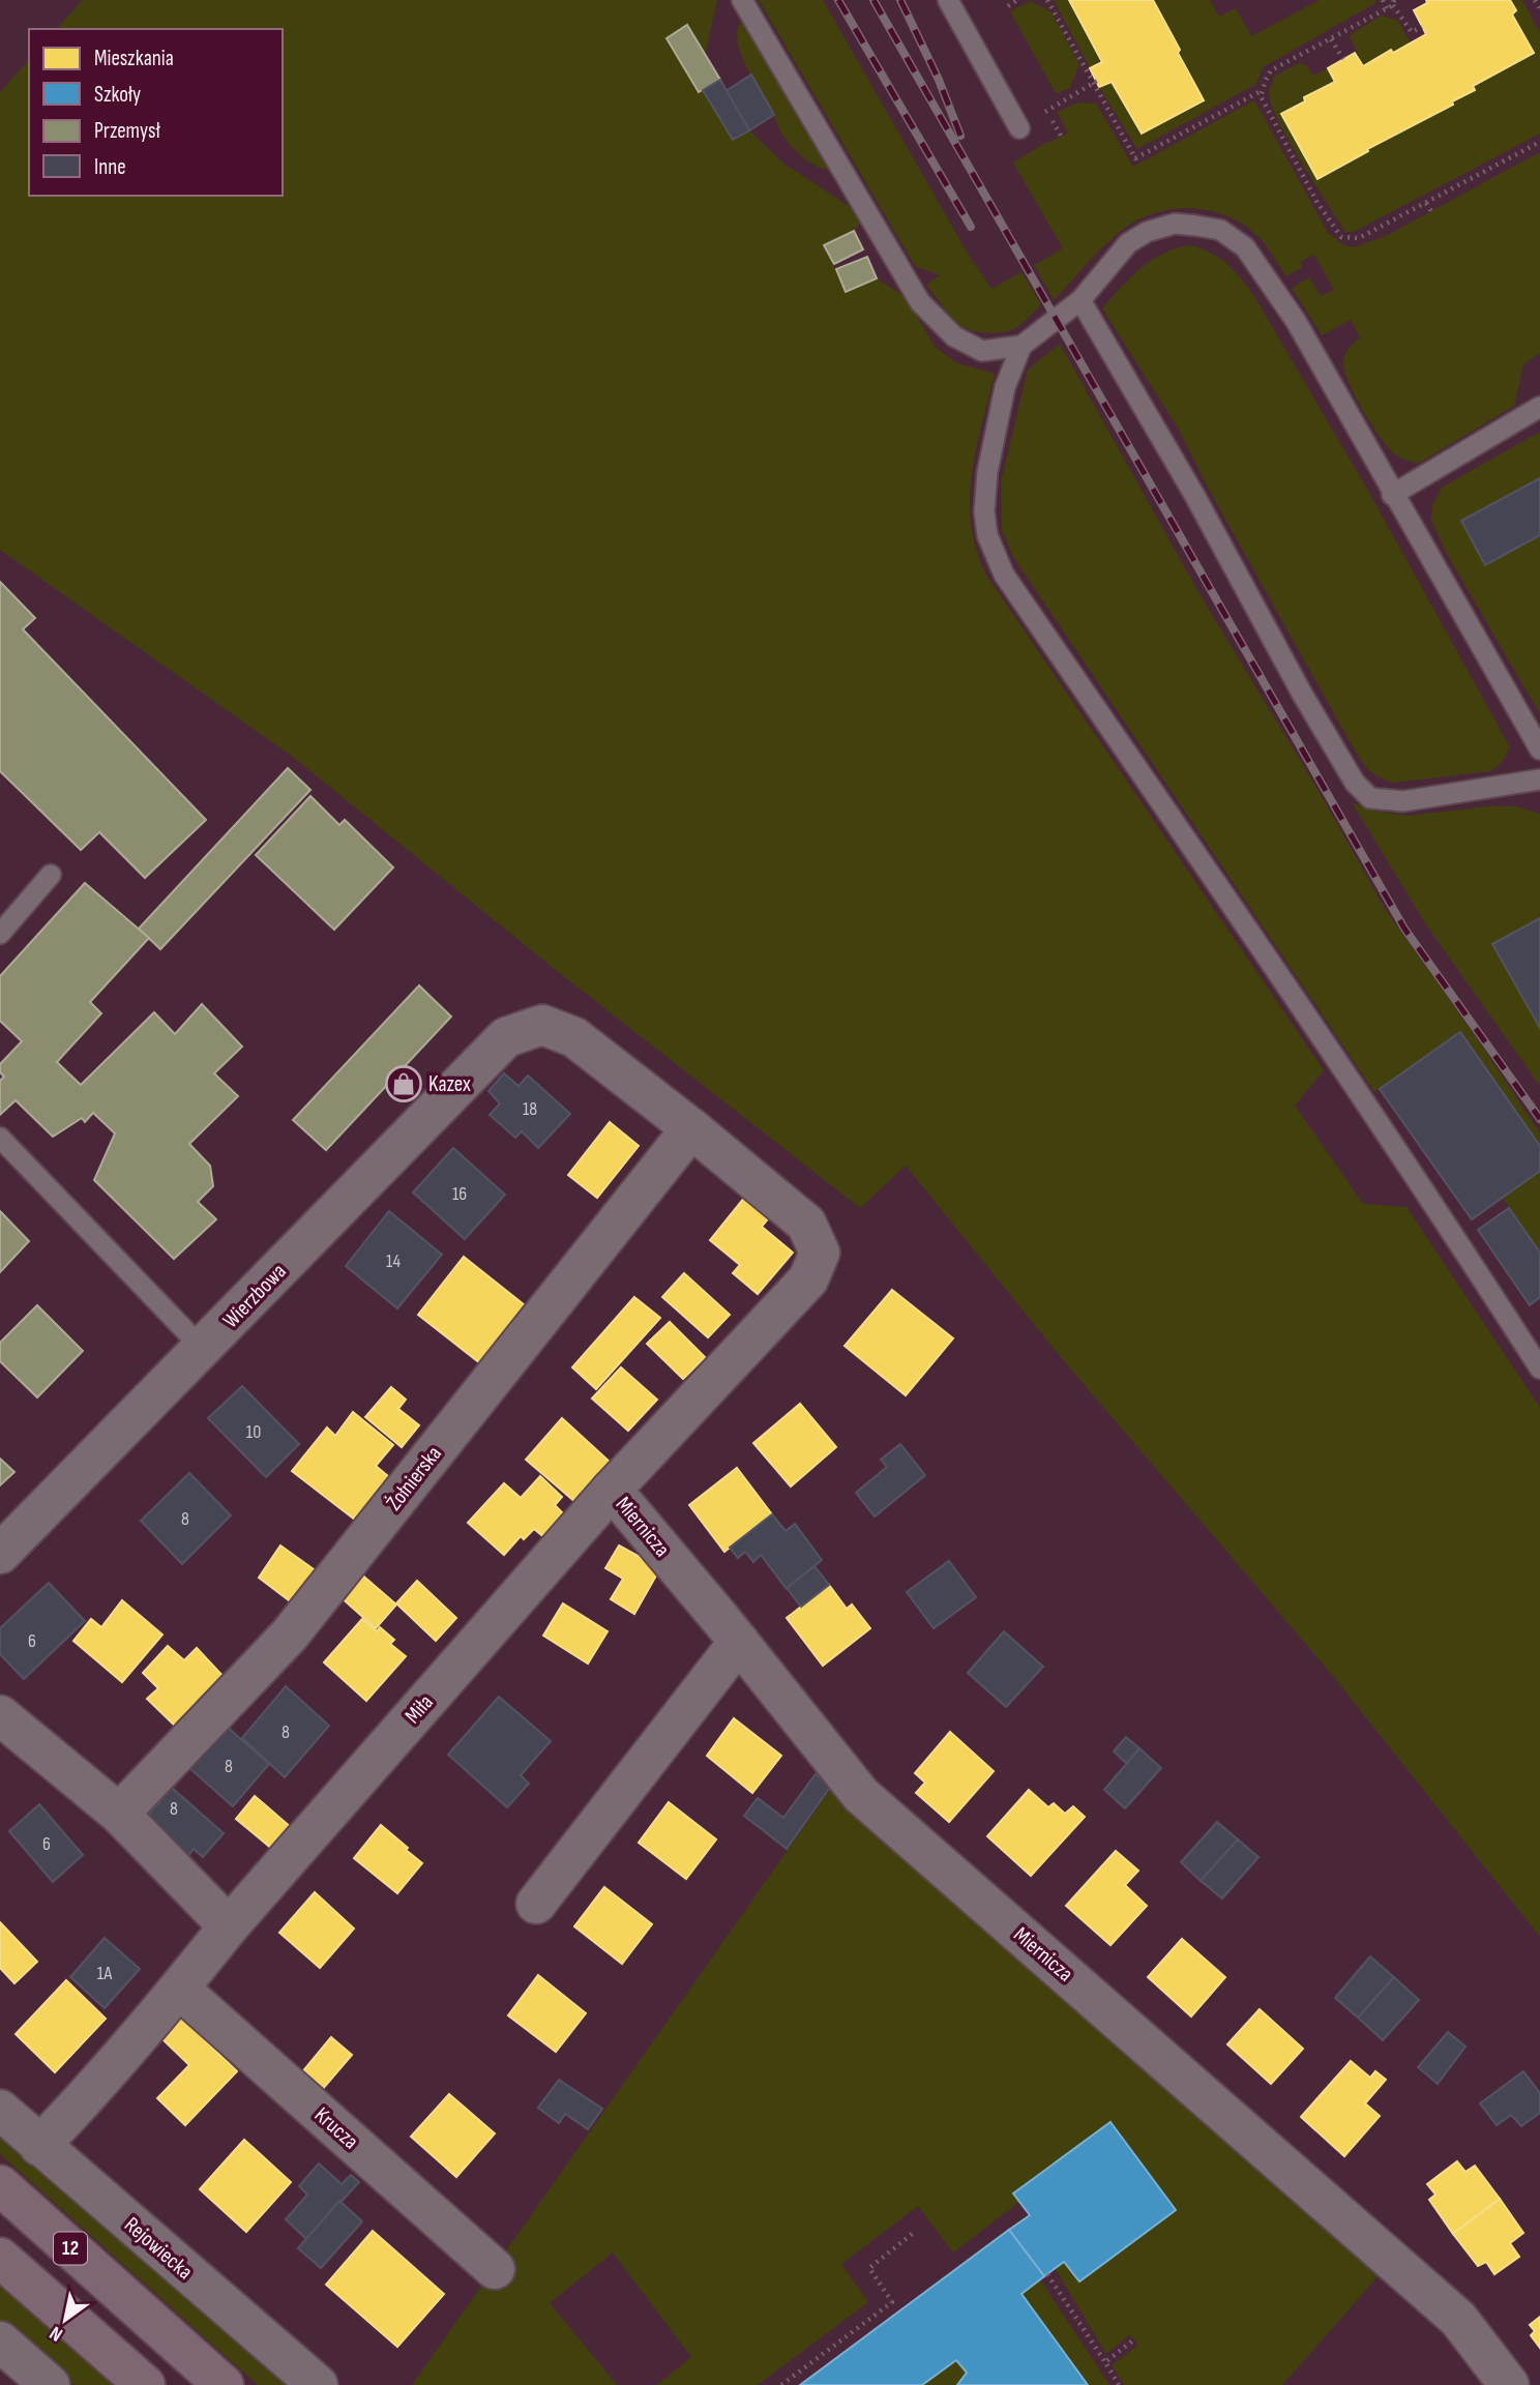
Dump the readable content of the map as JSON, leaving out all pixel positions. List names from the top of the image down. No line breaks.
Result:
{"streets":{"highway":["12"],"street":["Wierzbowa","Żołnierska","Miernicza","Miła","Krucza","Rejowiecka"]},"crossings":[["Wierzbowa","Żołnierska"],["Wierzbowa","Miła"],["Żołnierska","Miła"],["Miernicza","Miła"],["Miła","Krucza"],["Miła","Rejowiecka"]],"places":{"shop":["Kazex"]},"house_numbers":["18","16","14","10","8","6","8","8","8","6","1A"],"legend":["Mieszkania","Szkoły","Przemysł","Inne"],"north":"bottom left"}
